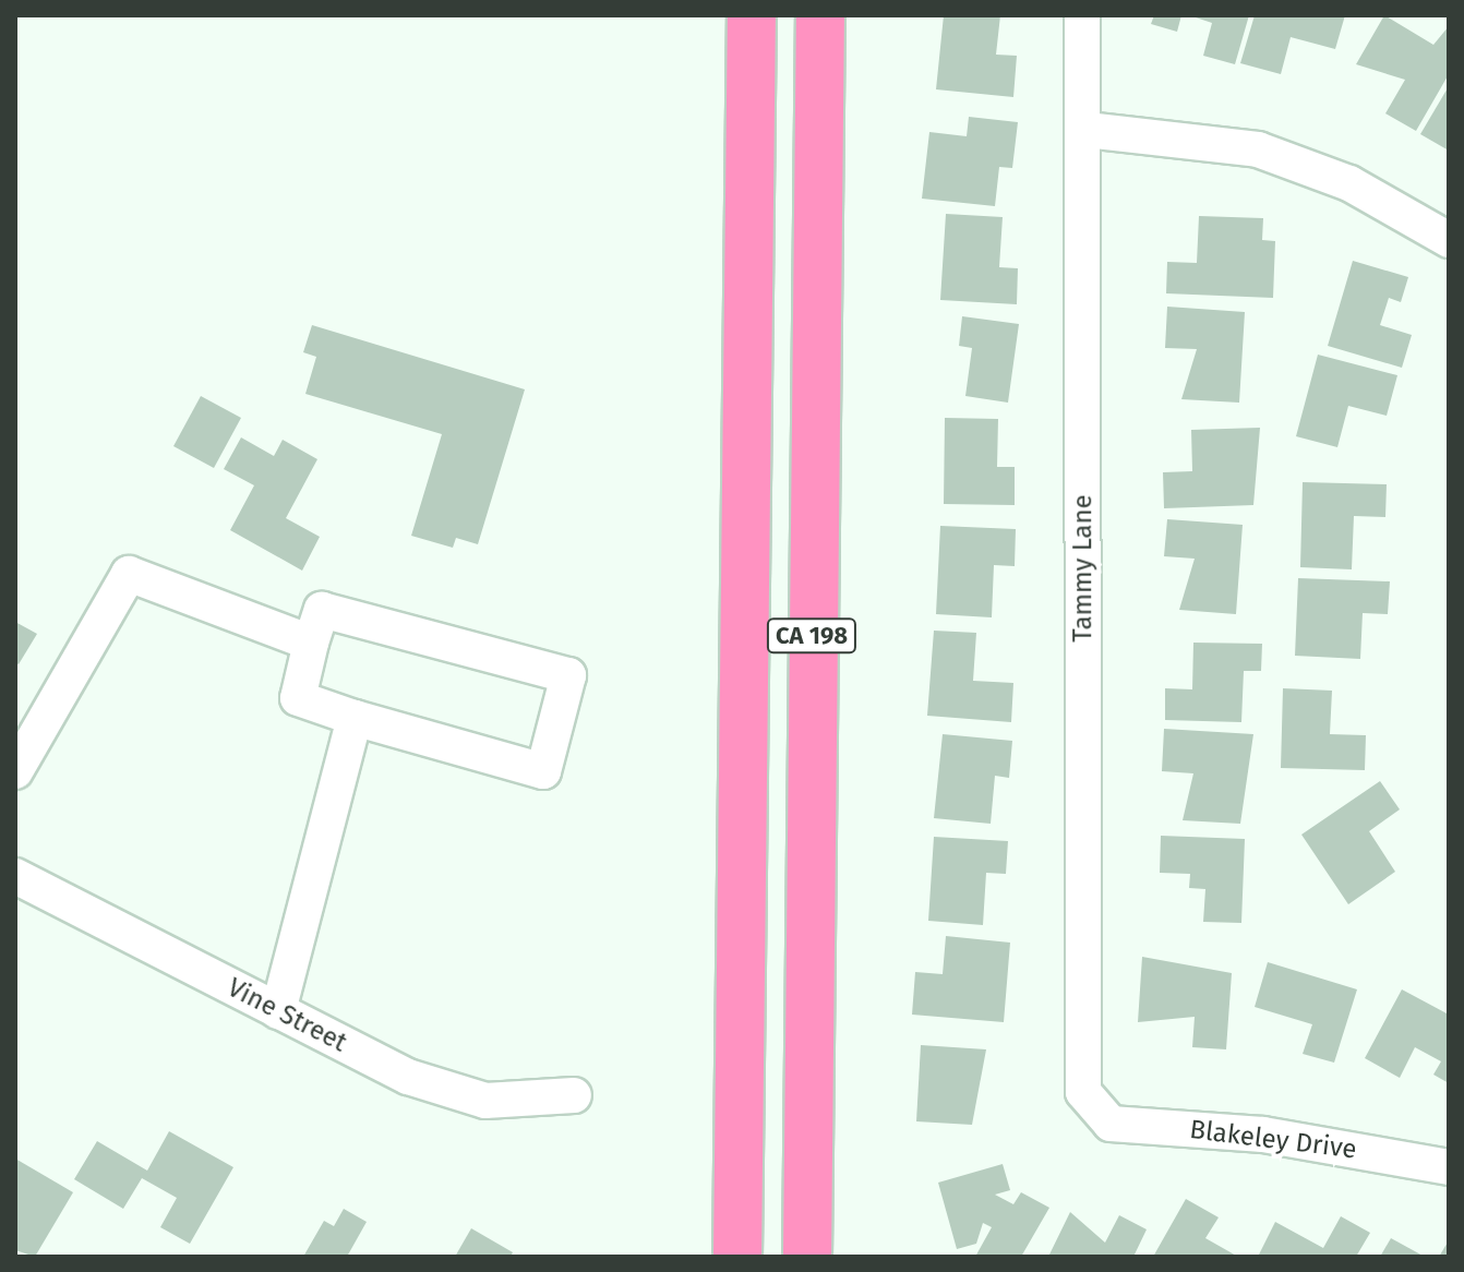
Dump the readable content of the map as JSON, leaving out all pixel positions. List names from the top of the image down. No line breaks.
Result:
{"streets":{"highway":["CA 198"],"street":["Tammy Lane","Vine Street","Blakeley Drive"]},"crossings":[["Tammy Lane","Blakeley Drive"]]}
